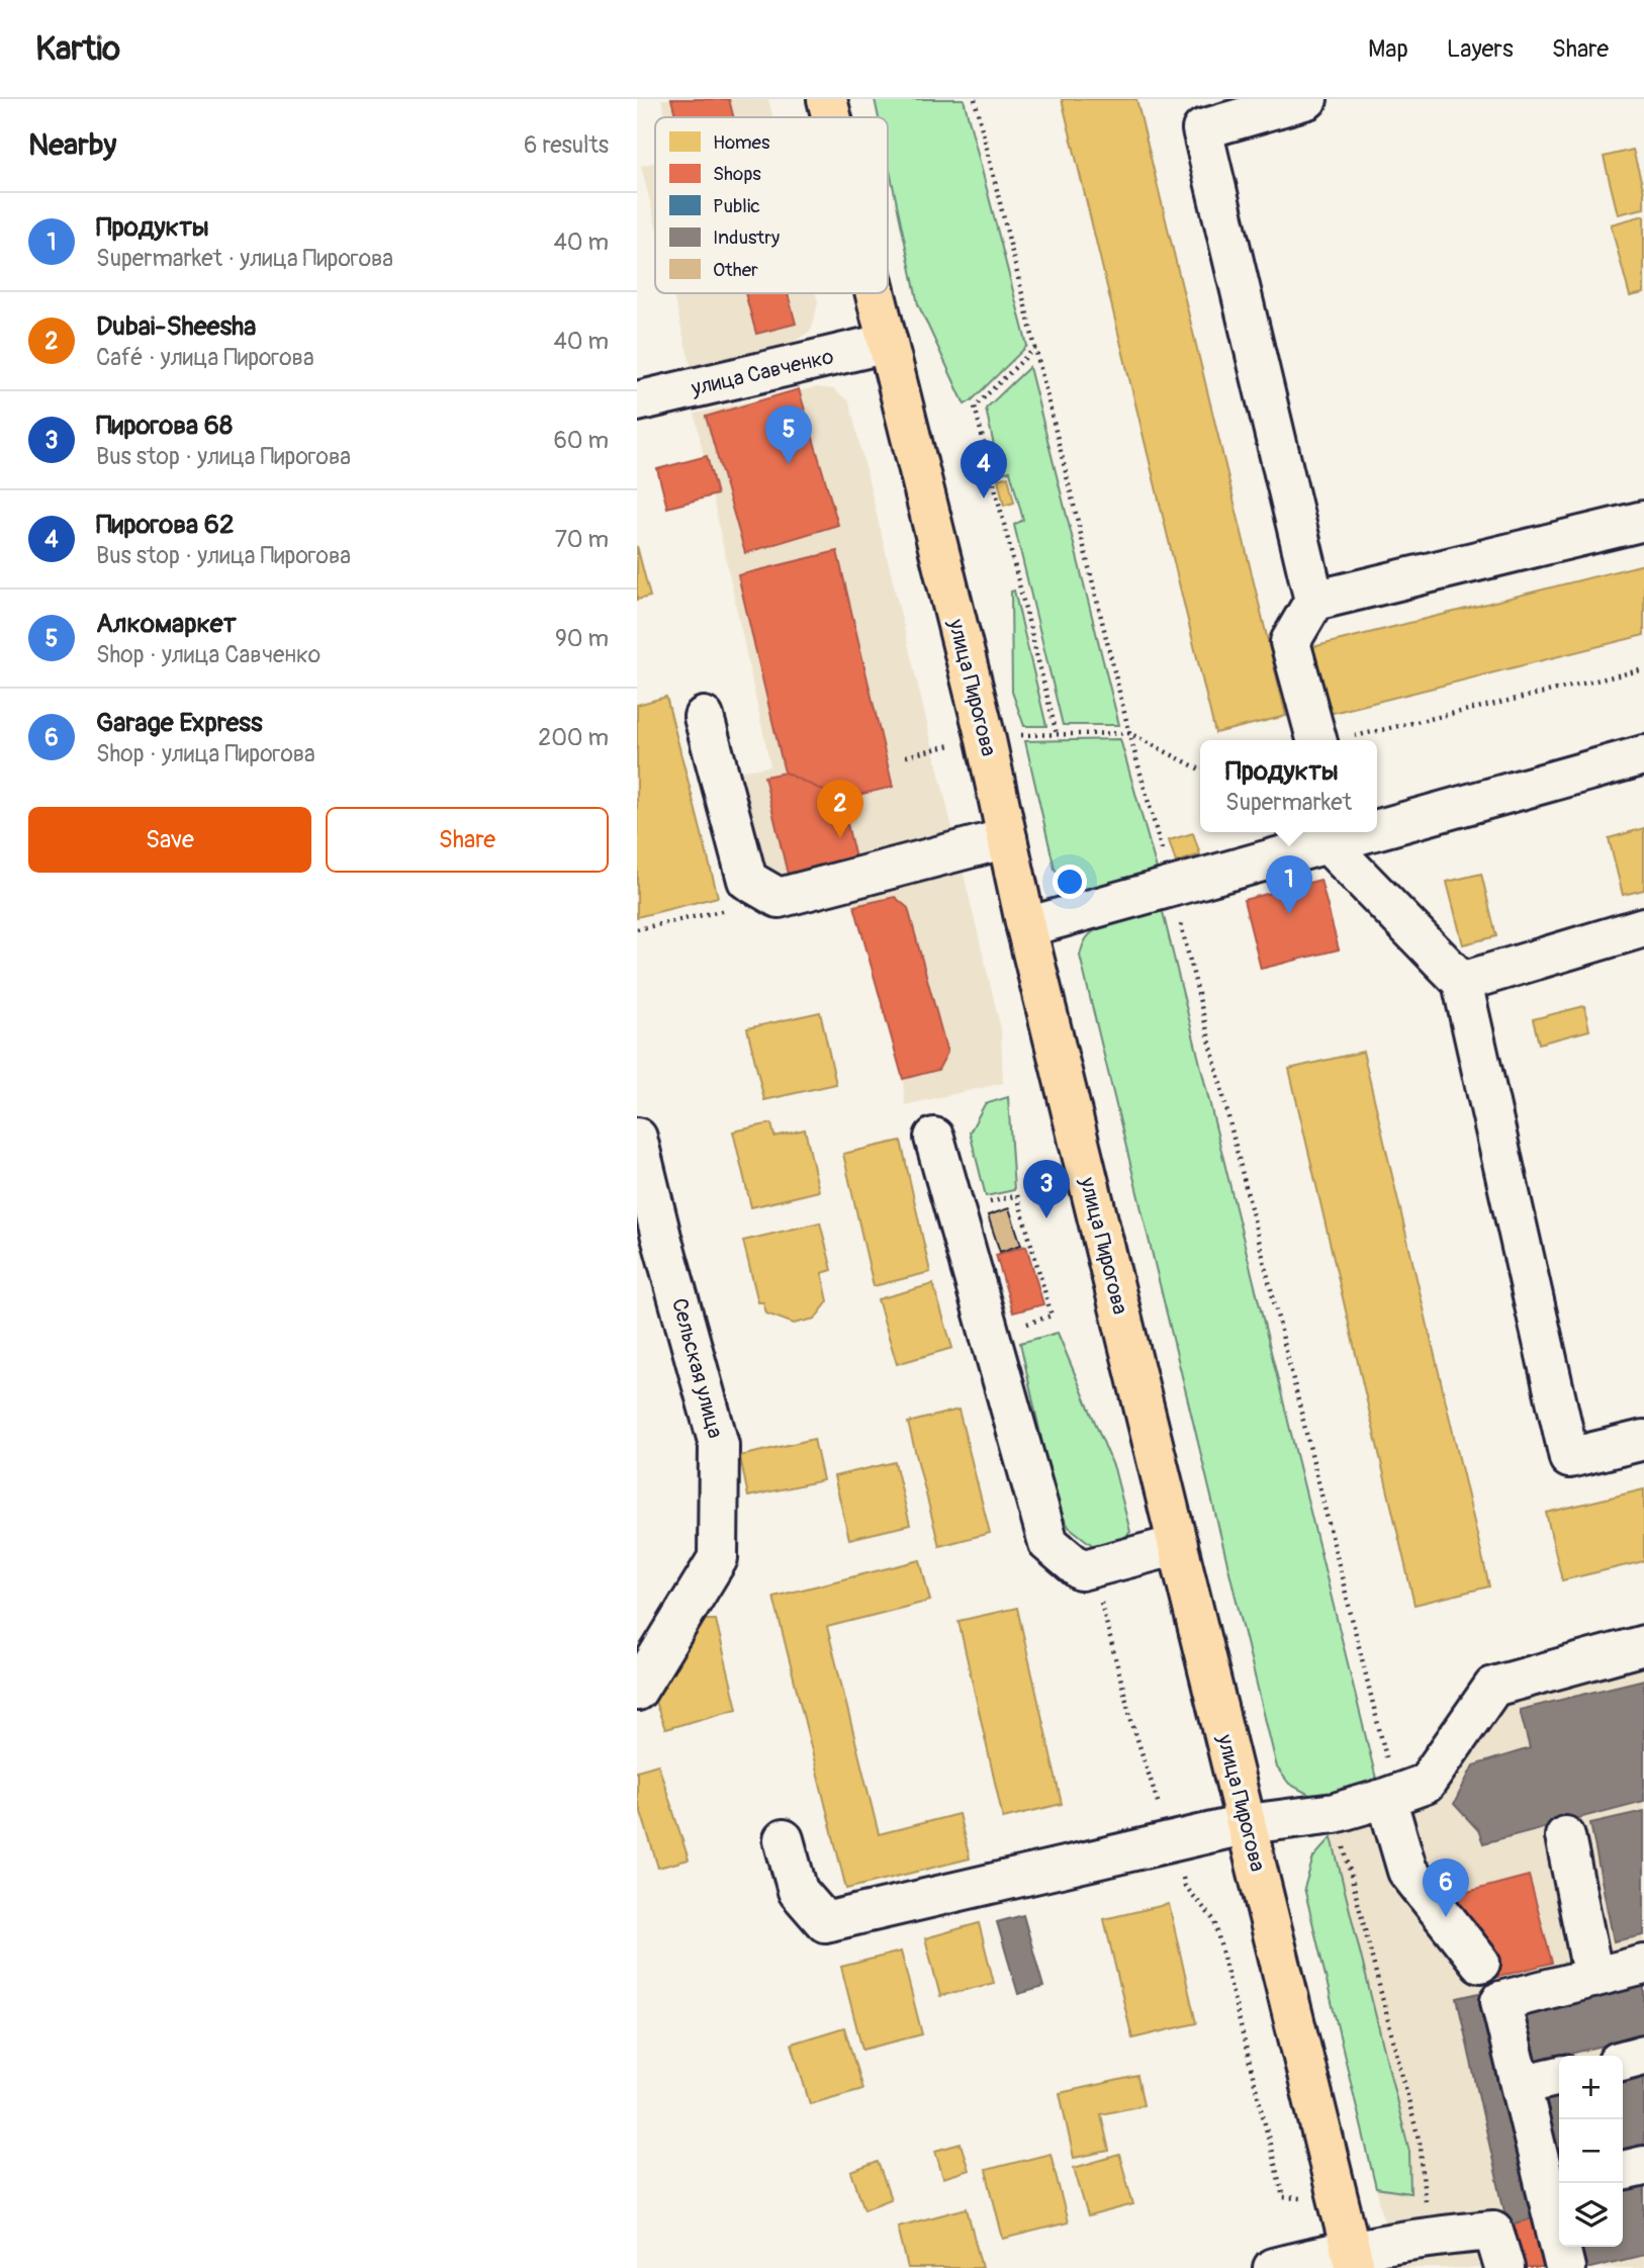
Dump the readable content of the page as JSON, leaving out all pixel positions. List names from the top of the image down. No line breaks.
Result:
{"streets":{"main road":["улица Пирогова"],"street":["улица Савченко","Сельская улица"]},"crossings":[["улица Савченко","улица Пирогова"]],"legend":["Homes","Shops","Public","Industry","Other"],"page":{"header":"Kartio","nav":["Map","Layers","Share"],"heading":["Nearby","6 results"],"list":[{"mark":"1","name":"Продукты","note":"Supermarket · улица Пирогова","value":"40 m"},{"mark":"2","name":"Dubai-Sheesha","note":"Café · улица Пирогова","value":"40 m"},{"mark":"3","name":"Пирогова 68","note":"Bus stop · улица Пирогова","value":"60 m"},{"mark":"4","name":"Пирогова 62","note":"Bus stop · улица Пирогова","value":"70 m"},{"mark":"5","name":"Алкомаркет","note":"Shop · улица Савченко","value":"90 m"},{"mark":"6","name":"Garage Express","note":"Shop · улица Пирогова","value":"200 m"}],"pins":["5","4","2","1","3","6"],"popup":["Продукты","Supermarket"],"buttons":["Save","Share"],"map_buttons":["+","−"]}}
